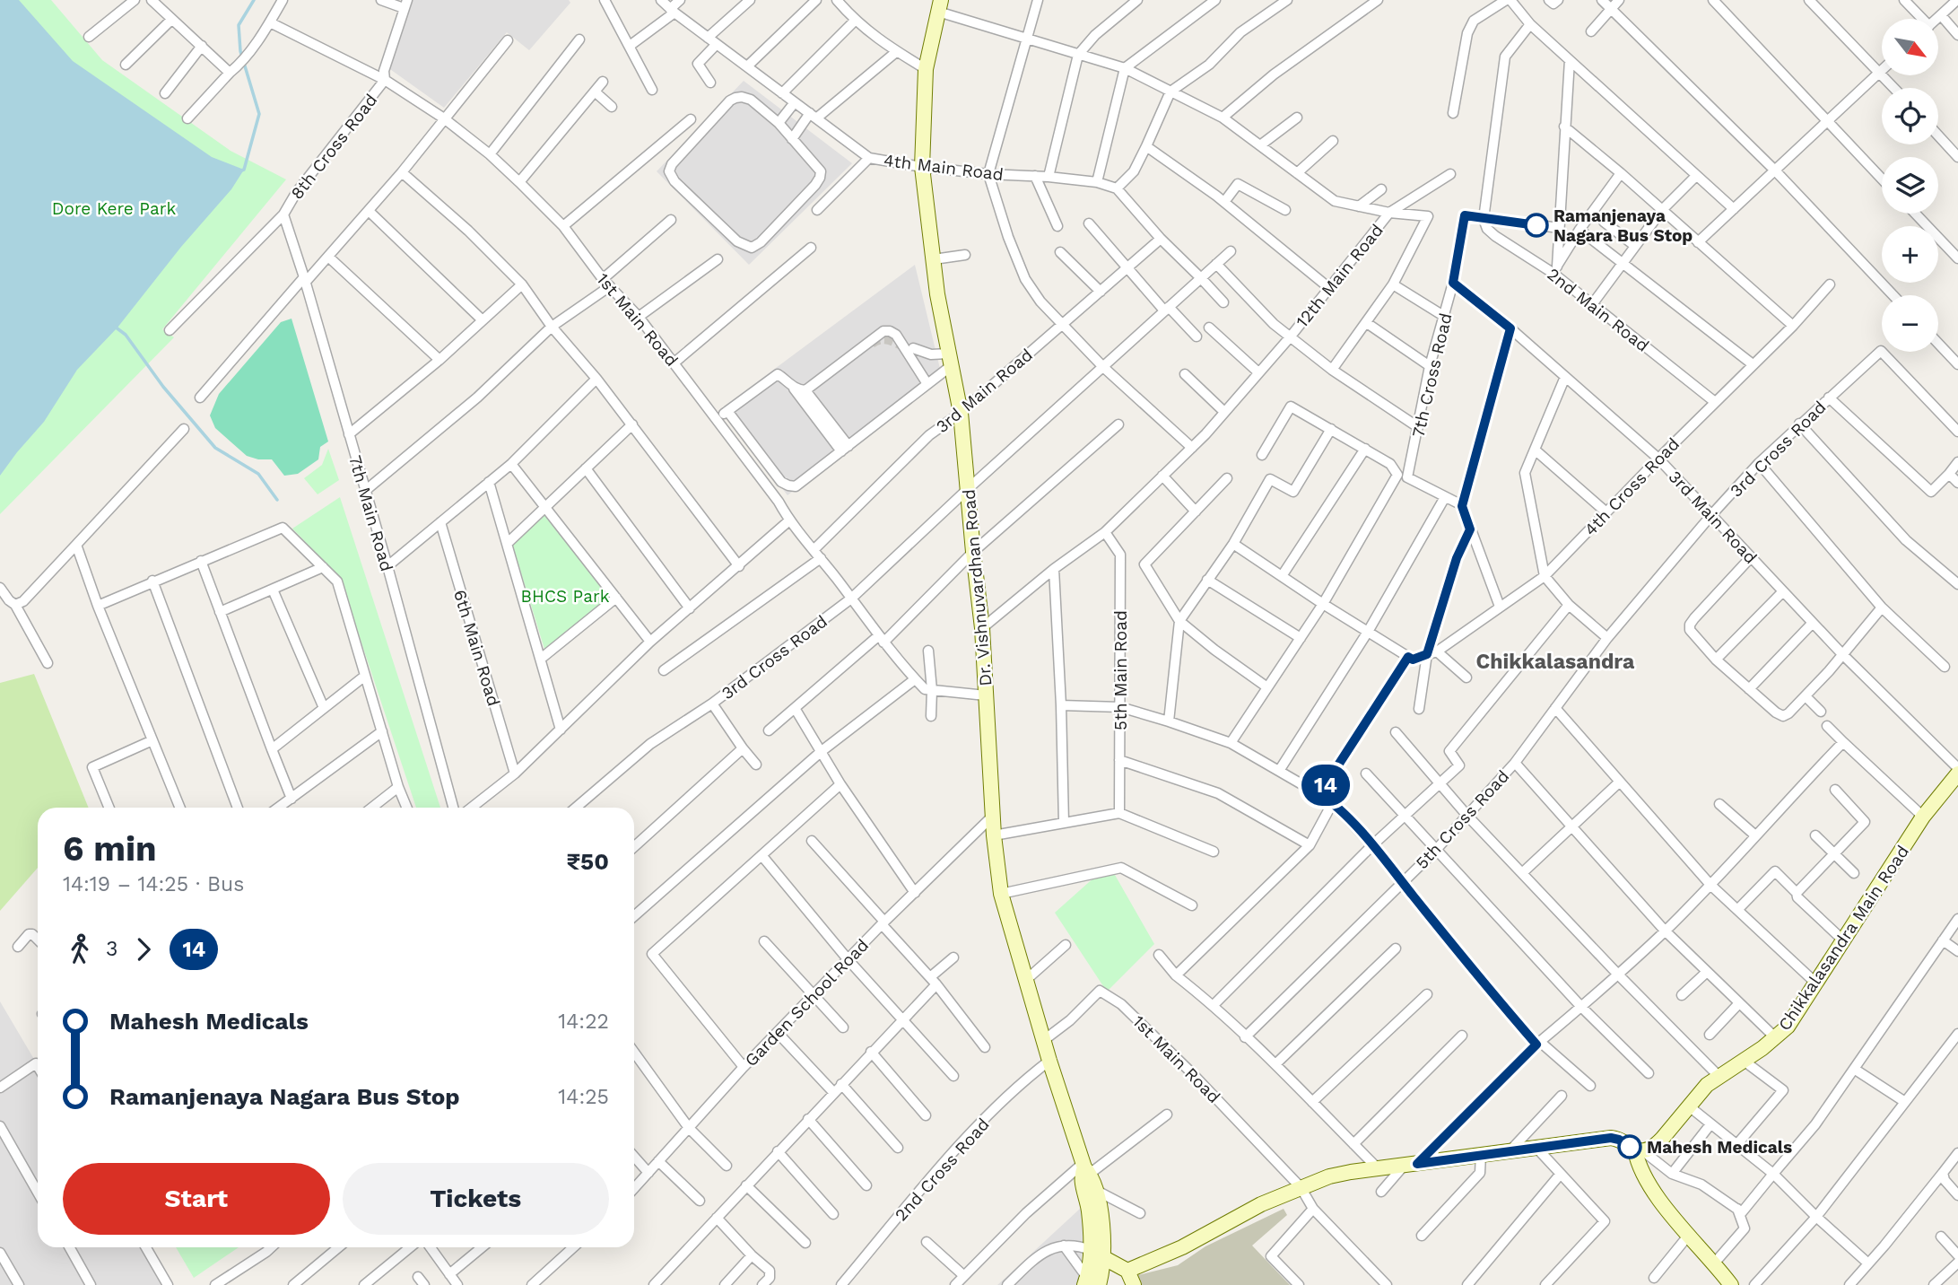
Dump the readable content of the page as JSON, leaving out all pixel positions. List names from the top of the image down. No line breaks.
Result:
{"streets":{"main road":["Dr. Vishnuvardhan Road","Chikkalasandra Main Road"],"street":["8th Cross Road","4th Main Road","12th Main Road","2nd Main Road","1st Main Road","7th Cross Road","3rd Main Road","3rd Cross Road","4th Cross Road","7th Main Road","6th Main Road","5th Main Road","5th Cross Road","Garden School Road","2nd Cross Road"]},"crossings":[["8th Cross Road","1st Main Road"],["8th Cross Road","7th Main Road"],["4th Main Road","Dr. Vishnuvardhan Road"],["12th Main Road","Dr. Vishnuvardhan Road"],["12th Main Road","5th Main Road"],["2nd Main Road","7th Cross Road"],["2nd Main Road","4th Cross Road"],["1st Main Road","3rd Main Road"],["1st Main Road","3rd Cross Road"],["1st Main Road","Dr. Vishnuvardhan Road"],["7th Cross Road","3rd Main Road"],["3rd Main Road","3rd Cross Road"],["3rd Main Road","4th Cross Road"],["3rd Main Road","Dr. Vishnuvardhan Road"],["3rd Cross Road","Dr. Vishnuvardhan Road"],["3rd Cross Road","5th Cross Road"],["Dr. Vishnuvardhan Road","Garden School Road"],["Dr. Vishnuvardhan Road","2nd Cross Road"]],"districts":["Chikkalasandra"],"parks":["Dore Kere Park","BHCS Park"],"places":["Ramanjenaya Nagara Bus Stop","Mahesh Medicals"],"lines":["bus line 14"],"north":"bottom right","page":{"on_map":"14","map_buttons":["+","−"],"heading":["6 min","14:19 – 14:25 · Bus","₹50"],"legs":["3","14"],"list":[{"name":"Mahesh Medicals","value":"14:22"},{"name":"Ramanjenaya Nagara Bus Stop","value":"14:25"}],"buttons":["Start","Tickets"]}}
